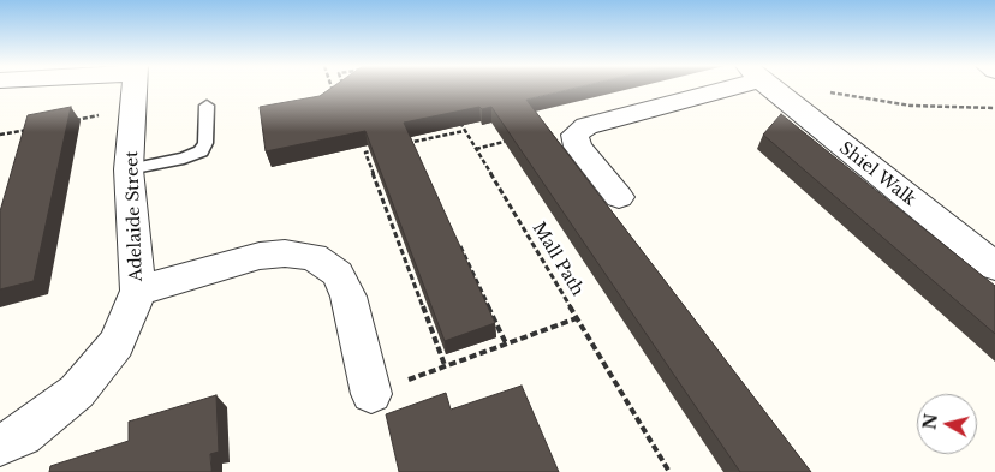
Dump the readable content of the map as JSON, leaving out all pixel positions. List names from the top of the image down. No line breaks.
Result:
{"streets":{"street":["Shiel Walk","Adelaide Street"],"path":["Mall Path"]},"north":"left"}
